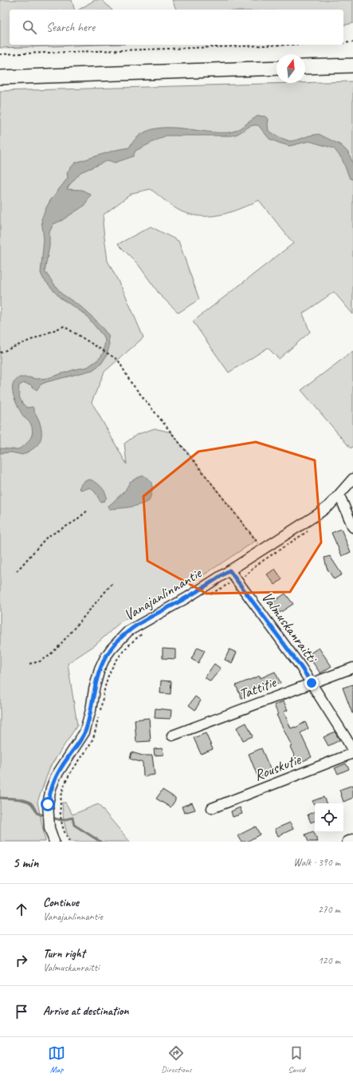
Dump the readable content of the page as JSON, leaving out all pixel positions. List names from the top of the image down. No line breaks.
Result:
{"streets":{"street":["Vanajanlinnantie","Valmuskanraitti","Tattitie","Rouskutie"]},"crossings":[["Vanajanlinnantie","Valmuskanraitti"],["Valmuskanraitti","Tattitie"],["Valmuskanraitti","Rouskutie"]],"north":"top","page":{"search":"Search here","heading":["5 min","Walk · 390 m"],"list":[["Continue","Vanajanlinnantie","270 m"],["Turn right","Valmuskanraitti","120 m"],"Arrive at destination"],"nav":["Map","Directions","Saved"]}}
